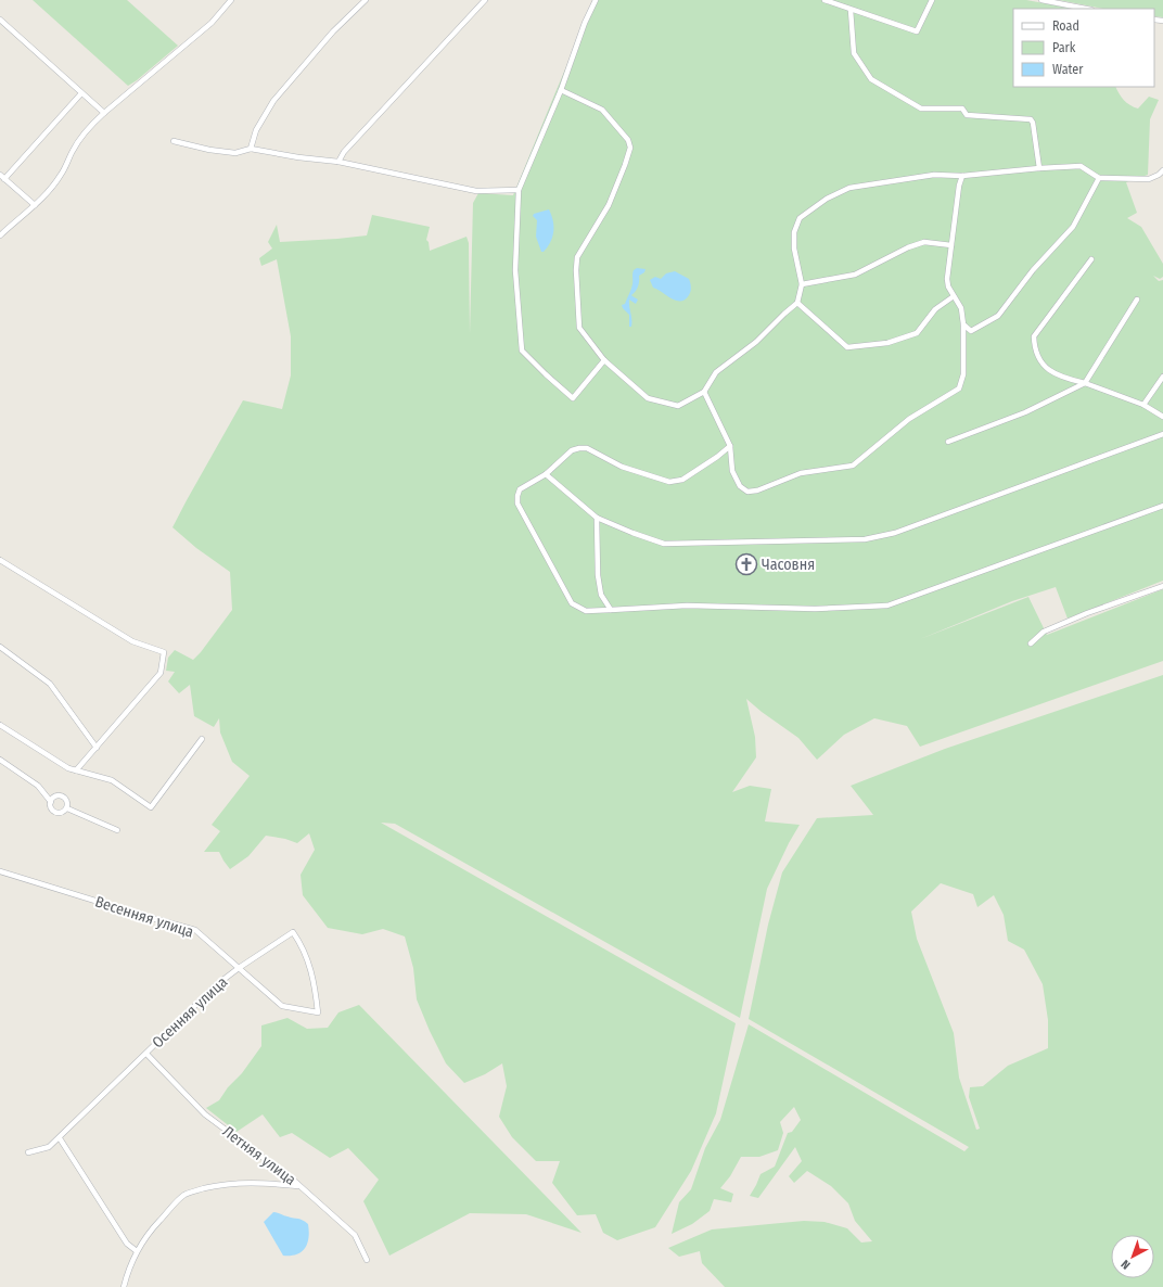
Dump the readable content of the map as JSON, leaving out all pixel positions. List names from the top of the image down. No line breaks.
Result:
{"streets":{"street":["Весенняя улица","Осенняя улица","Летняя улица"]},"crossings":[["Весенняя улица","Осенняя улица"],["Осенняя улица","Летняя улица"]],"places":{"church":["Часовня"]},"legend":["Road","Park","Water"],"north":"bottom left"}
